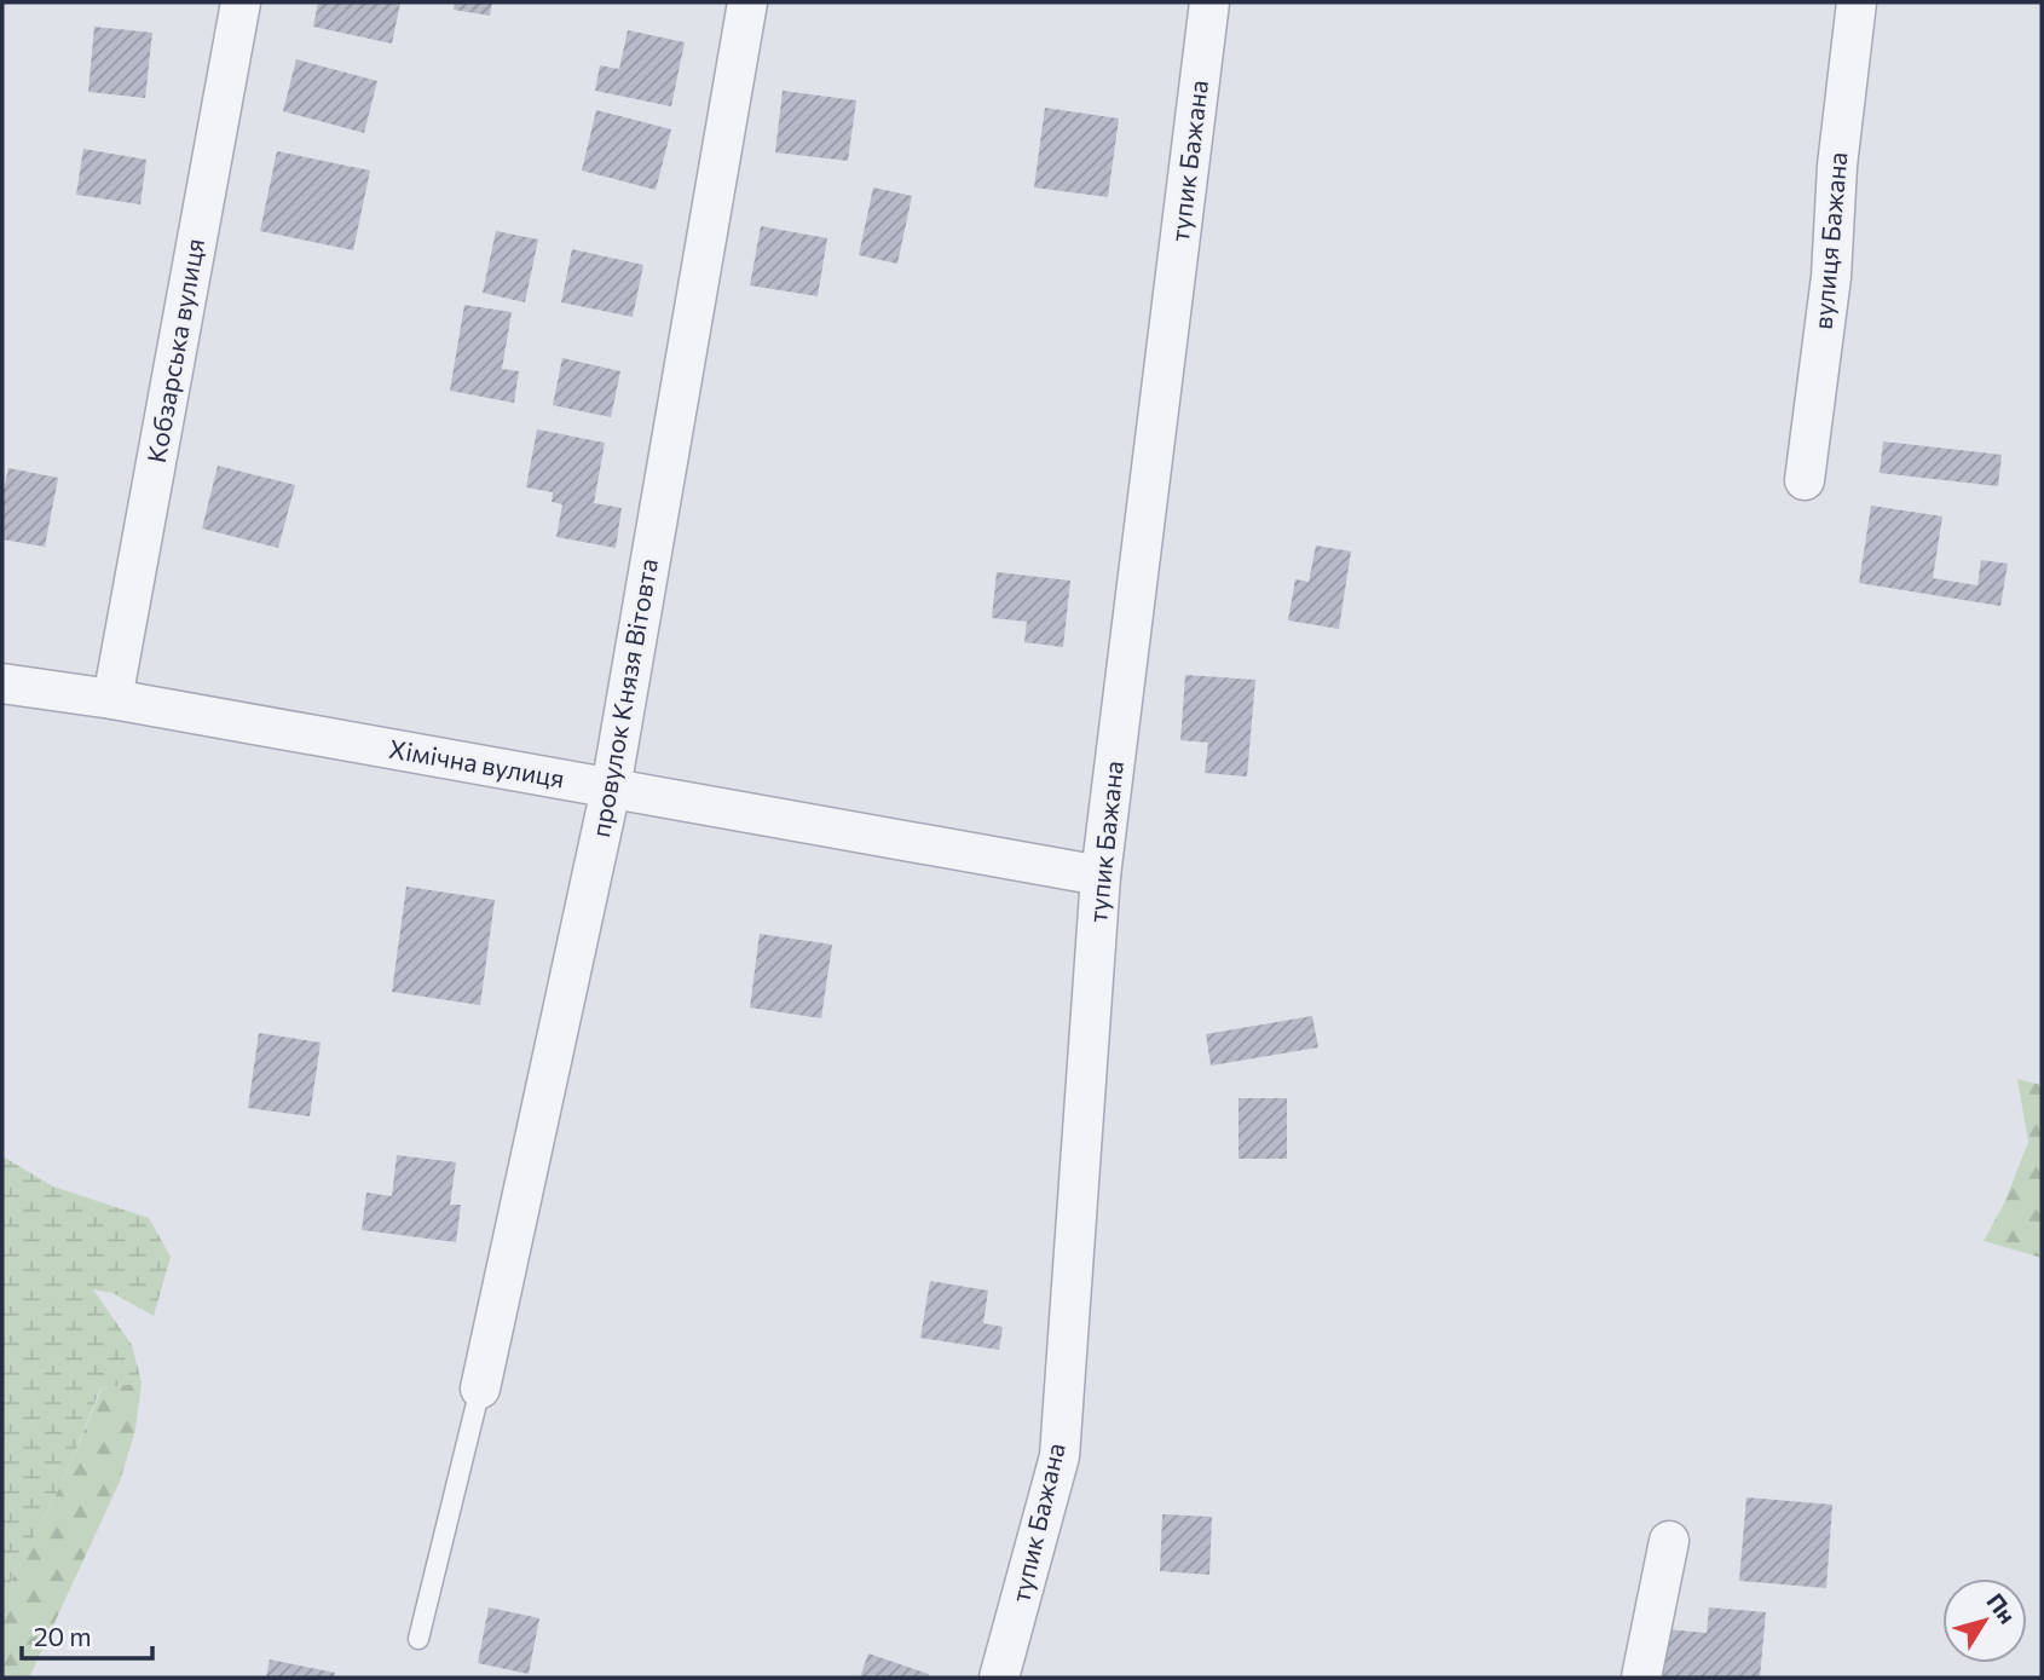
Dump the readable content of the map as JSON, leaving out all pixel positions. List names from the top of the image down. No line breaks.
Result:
{"streets":{"street":["тупик Бажана","вулиця Бажана","Кобзарська вулиця","провулок Князя Вітовта","Хімічна вулиця"]},"crossings":[["тупик Бажана","Хімічна вулиця"],["Кобзарська вулиця","Хімічна вулиця"],["провулок Князя Вітовта","Хімічна вулиця"]],"scale_bar":"20 m","north":"top right"}
